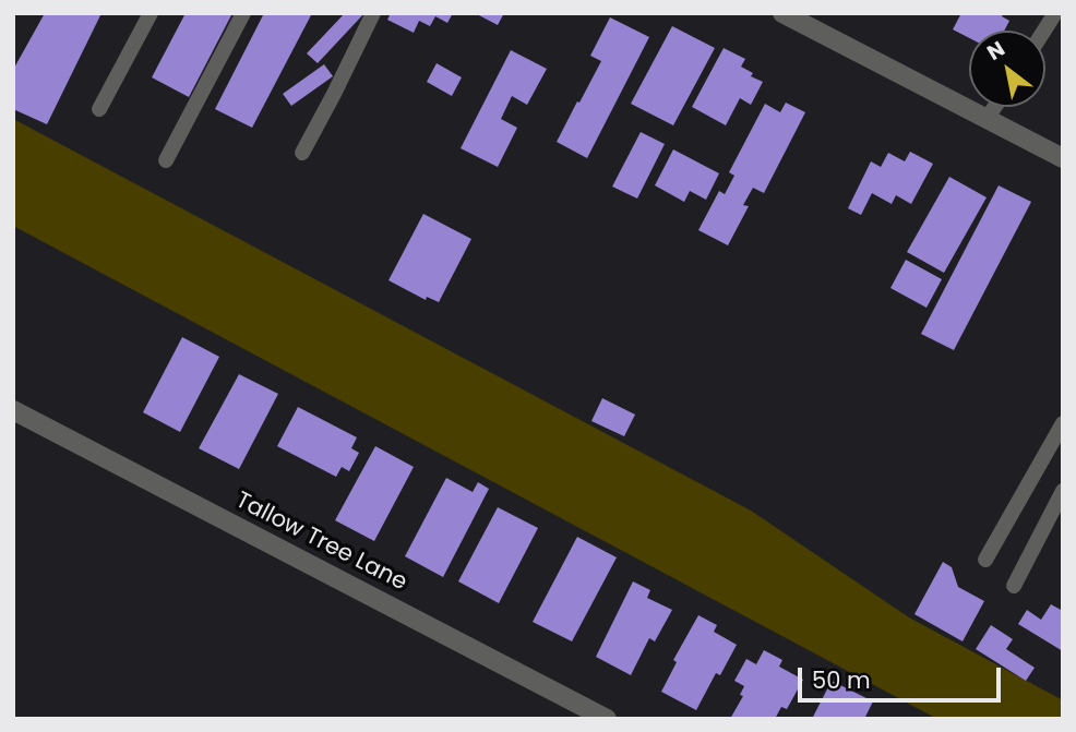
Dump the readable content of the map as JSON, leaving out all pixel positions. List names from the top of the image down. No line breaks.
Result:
{"streets":{"street":["Tallow Tree Lane"]},"scale_bar":"50 m","north":"top left"}
